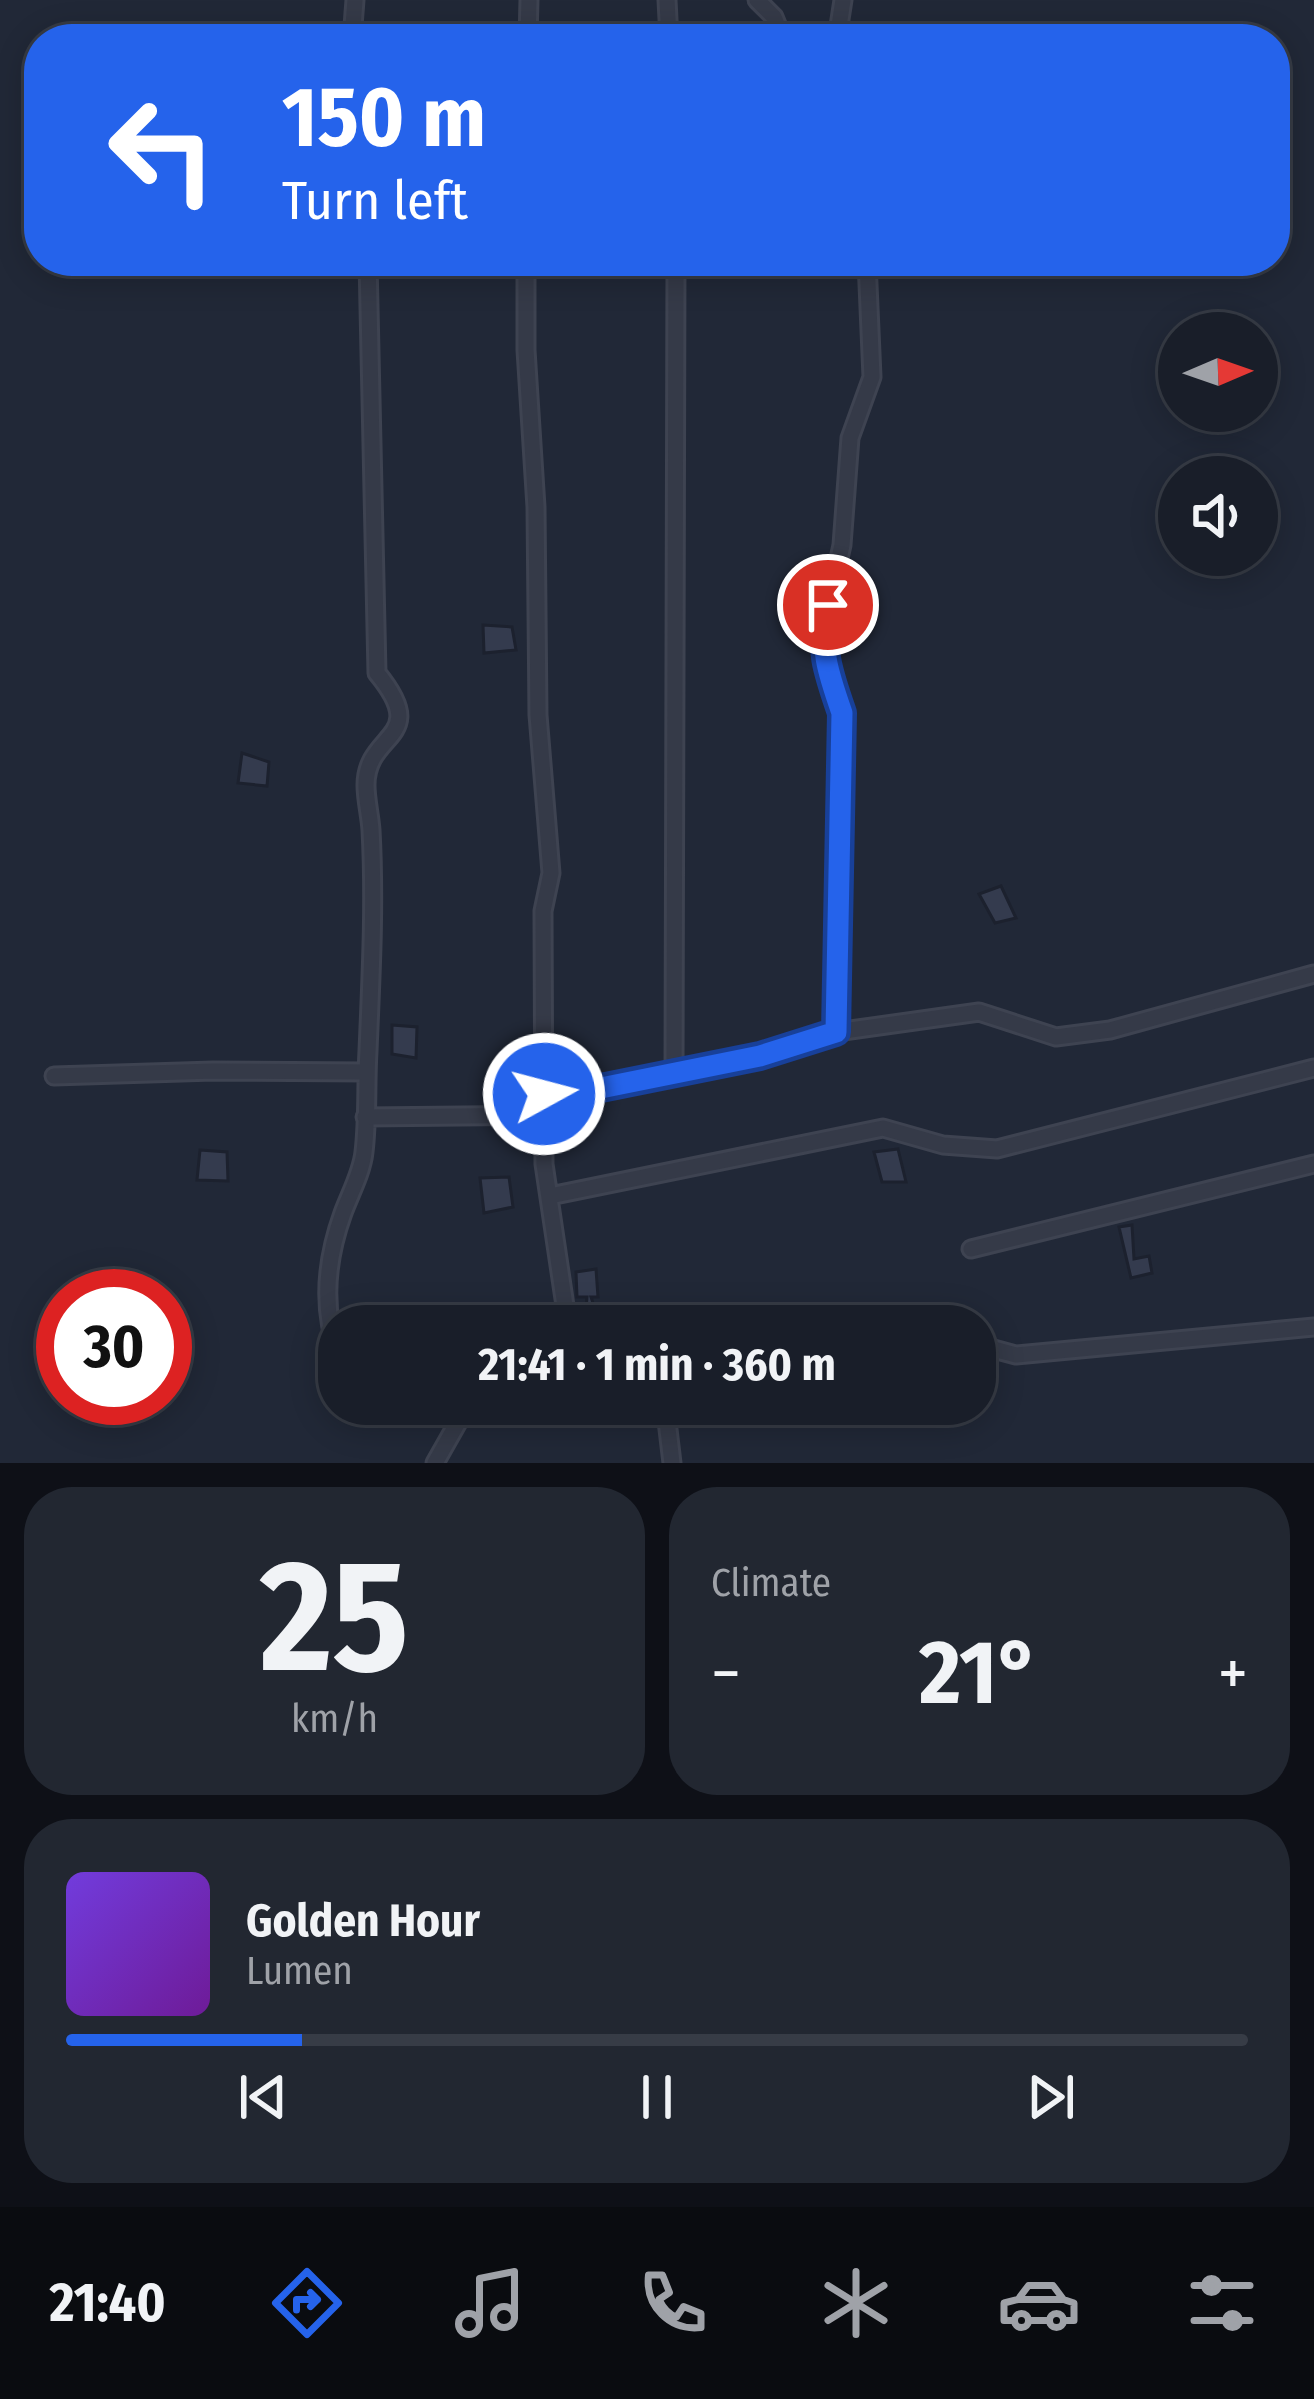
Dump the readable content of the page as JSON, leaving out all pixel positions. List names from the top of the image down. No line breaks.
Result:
{"north":"right","page":{"turn":["150 m","Turn left"],"limit":"30","trip":"21:41 · 1 min · 360 m","tile":[["25","km/h"],"Climate"],"heat":["−","21°","+"],"song":["Golden Hour","Lumen"],"tabs":"21:40"}}
